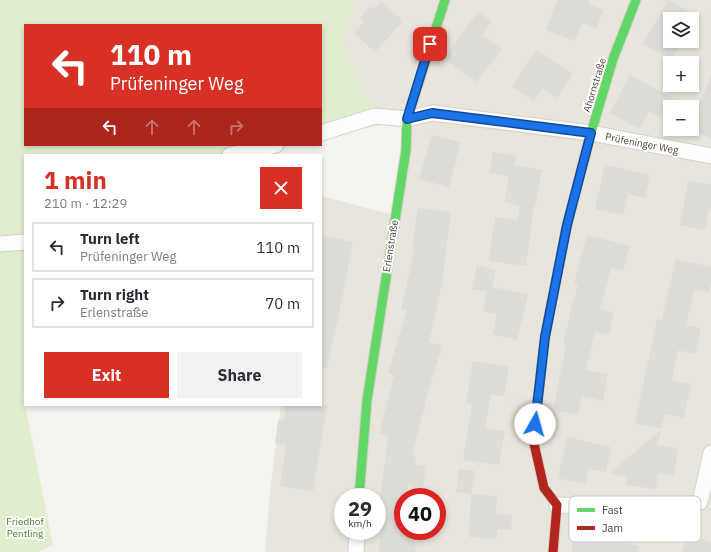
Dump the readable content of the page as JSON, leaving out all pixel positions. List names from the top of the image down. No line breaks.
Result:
{"streets":{"street":["Ahornstraße","Prüfeninger Weg","Erlenstraße"]},"crossings":[["Ahornstraße","Prüfeninger Weg"],["Prüfeninger Weg","Erlenstraße"]],"parks":["Friedhof Pentling"],"legend":["Fast","Jam"],"page":{"map_buttons":["+","−"],"turn":["110 m","Prüfeninger Weg"],"heading":["1 min","210 m · 12:29"],"list":[{"name":"Turn left","note":"Prüfeninger Weg","value":"110 m"},{"name":"Turn right","note":"Erlenstraße","value":"70 m"}],"buttons":["Exit","Share"],"speed":"29 km/h","limit":"40"}}
